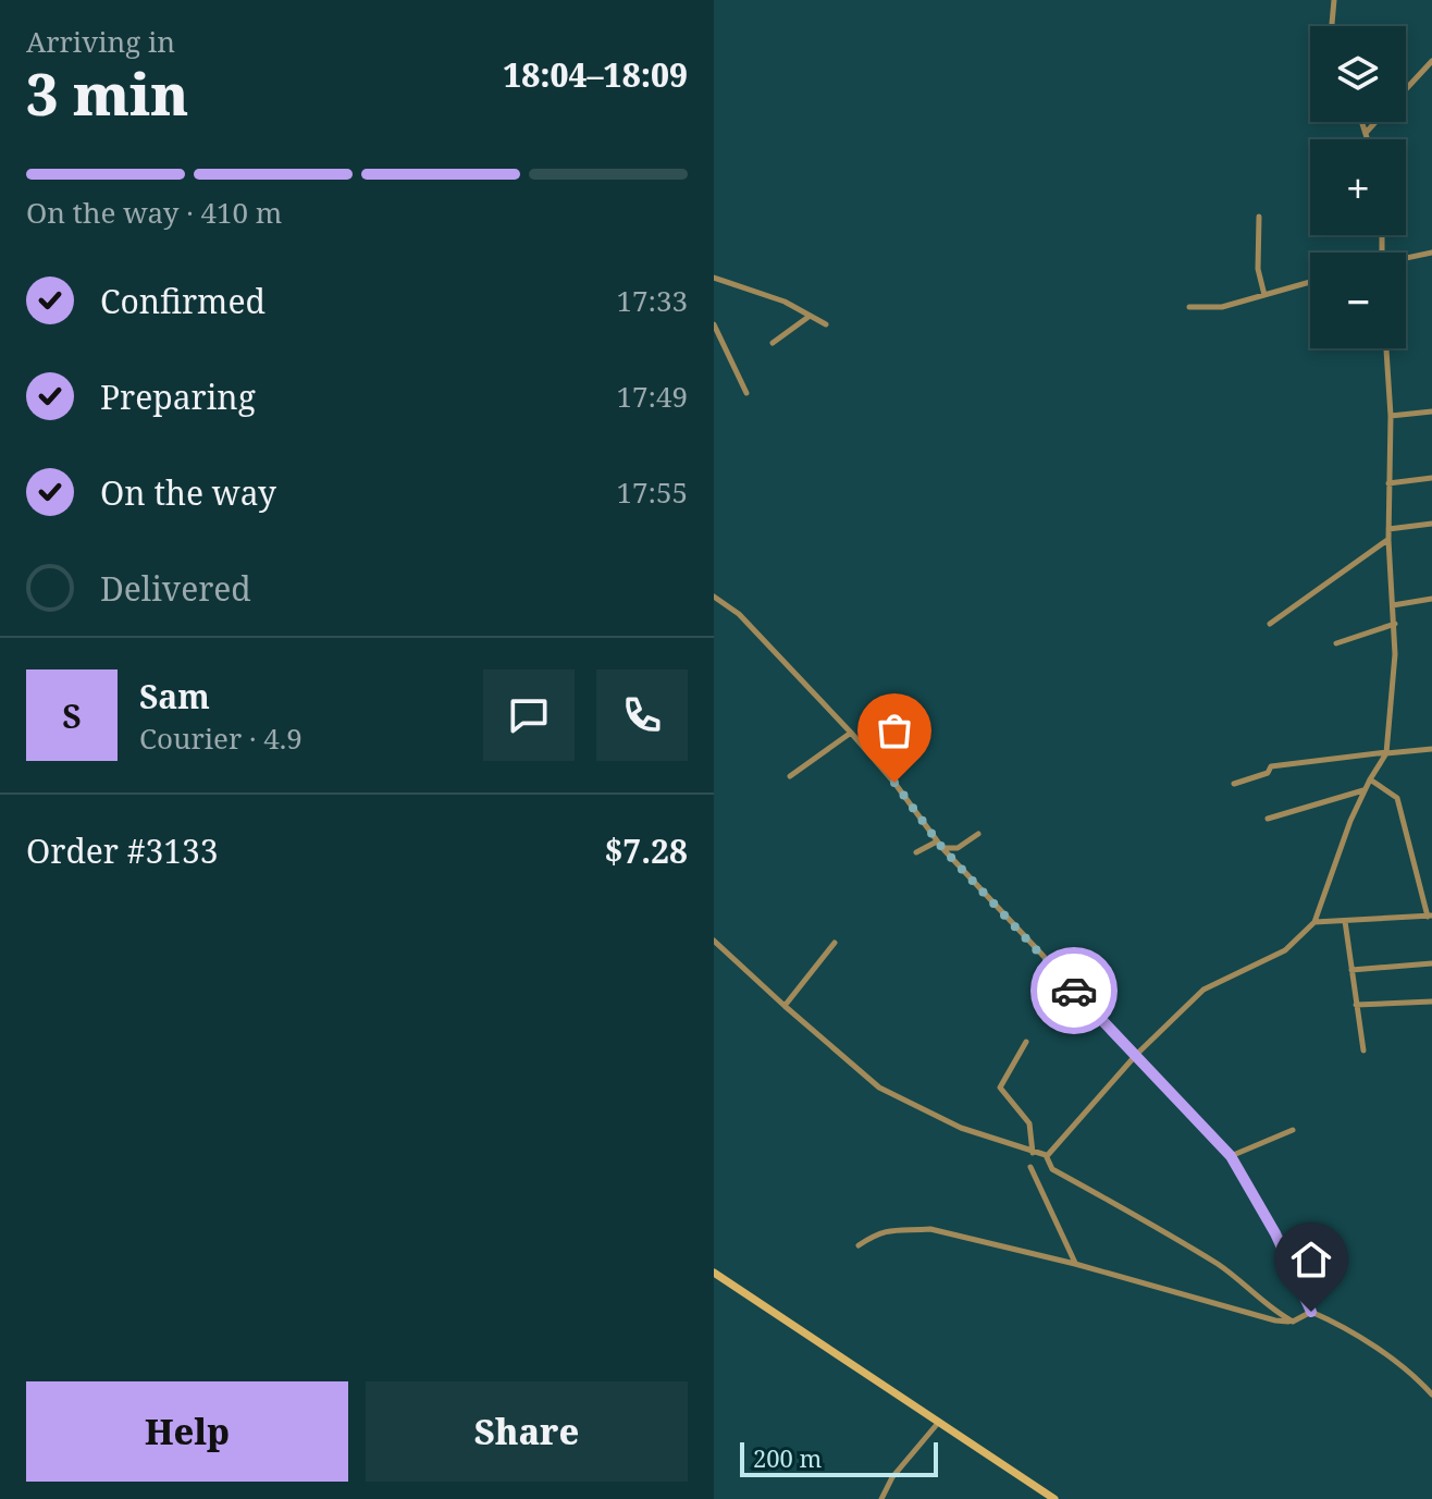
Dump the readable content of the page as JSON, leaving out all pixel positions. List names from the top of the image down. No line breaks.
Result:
{"scale_bar":"200 m","page":{"heading":["3 min","Arriving in","18:04–18:09"],"panel":["Sam","Courier · 4.9","Order #3133","$7.28"],"map_buttons":["+","−"],"bar":"On the way · 410 m","list":[["Confirmed","17:33"],["Preparing","17:49"],["On the way","17:55"],"Delivered"],"round":"S","buttons":["Help","Share"],"scale":"200 m"}}
